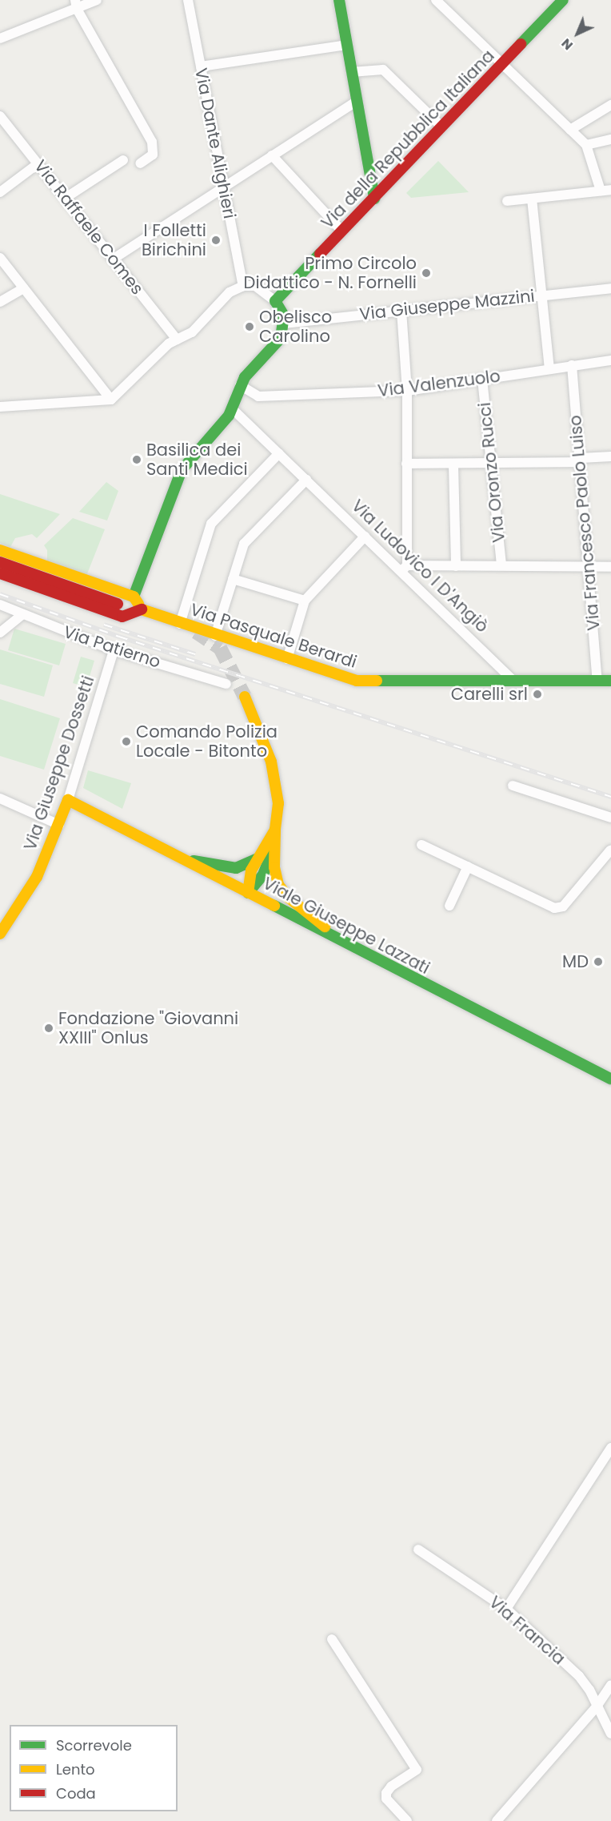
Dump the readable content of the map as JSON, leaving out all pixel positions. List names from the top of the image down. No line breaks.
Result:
{"streets":{"street":["Via della Repubblica Italiana","Via Dante Alighieri","Via Raffaele Comes","Via Giuseppe Mazzini","Via Valenzuolo","Via Oronzo Rucci","Via Francesco Paolo Luiso","Via Ludovico I D'Angiò","Via Pasquale Berardi","Via Patierno","Via Giuseppe Dossetti","Viale Giuseppe Lazzati","Via Francia"]},"crossings":[["Via Valenzuolo","Via Oronzo Rucci"],["Via Valenzuolo","Via Francesco Paolo Luiso"],["Via Ludovico I D'Angiò","Via Pasquale Berardi"],["Via Patierno","Via Giuseppe Dossetti"],["Via Giuseppe Dossetti","Viale Giuseppe Lazzati"]],"places":["I Folletti Birichini","Primo Circolo Didattico - N. Fornelli","Obelisco Carolino","Basilica dei Santi Medici","Carelli srl","Comando Polizia Locale - Bitonto","MD","Fondazione \"Giovanni XXIII\" Onlus"],"legend":["Scorrevole","Lento","Coda"],"north":"bottom left"}
